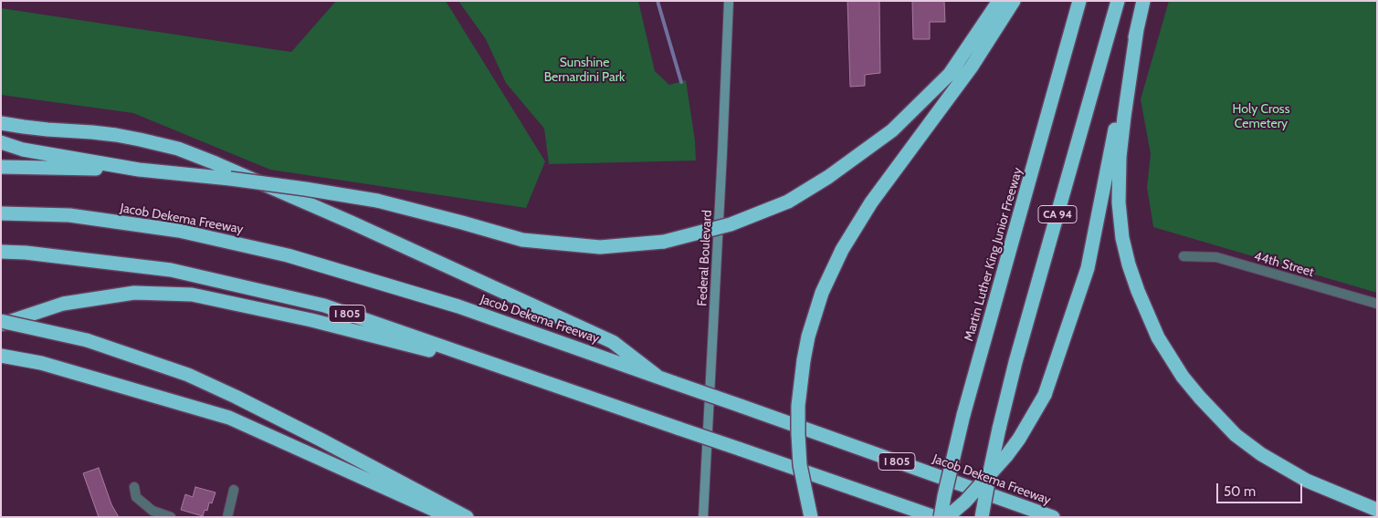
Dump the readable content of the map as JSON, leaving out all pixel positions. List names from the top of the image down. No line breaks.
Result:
{"streets":{"highway":["CA 94","Jacob Dekema Freeway","Martin Luther King Junior Freeway","I 805"],"main road":["Federal Boulevard"],"street":["44th Street"]},"parks":["Sunshine Bernardini Park","Holy Cross Cemetery"],"scale_bar":"50 m"}
